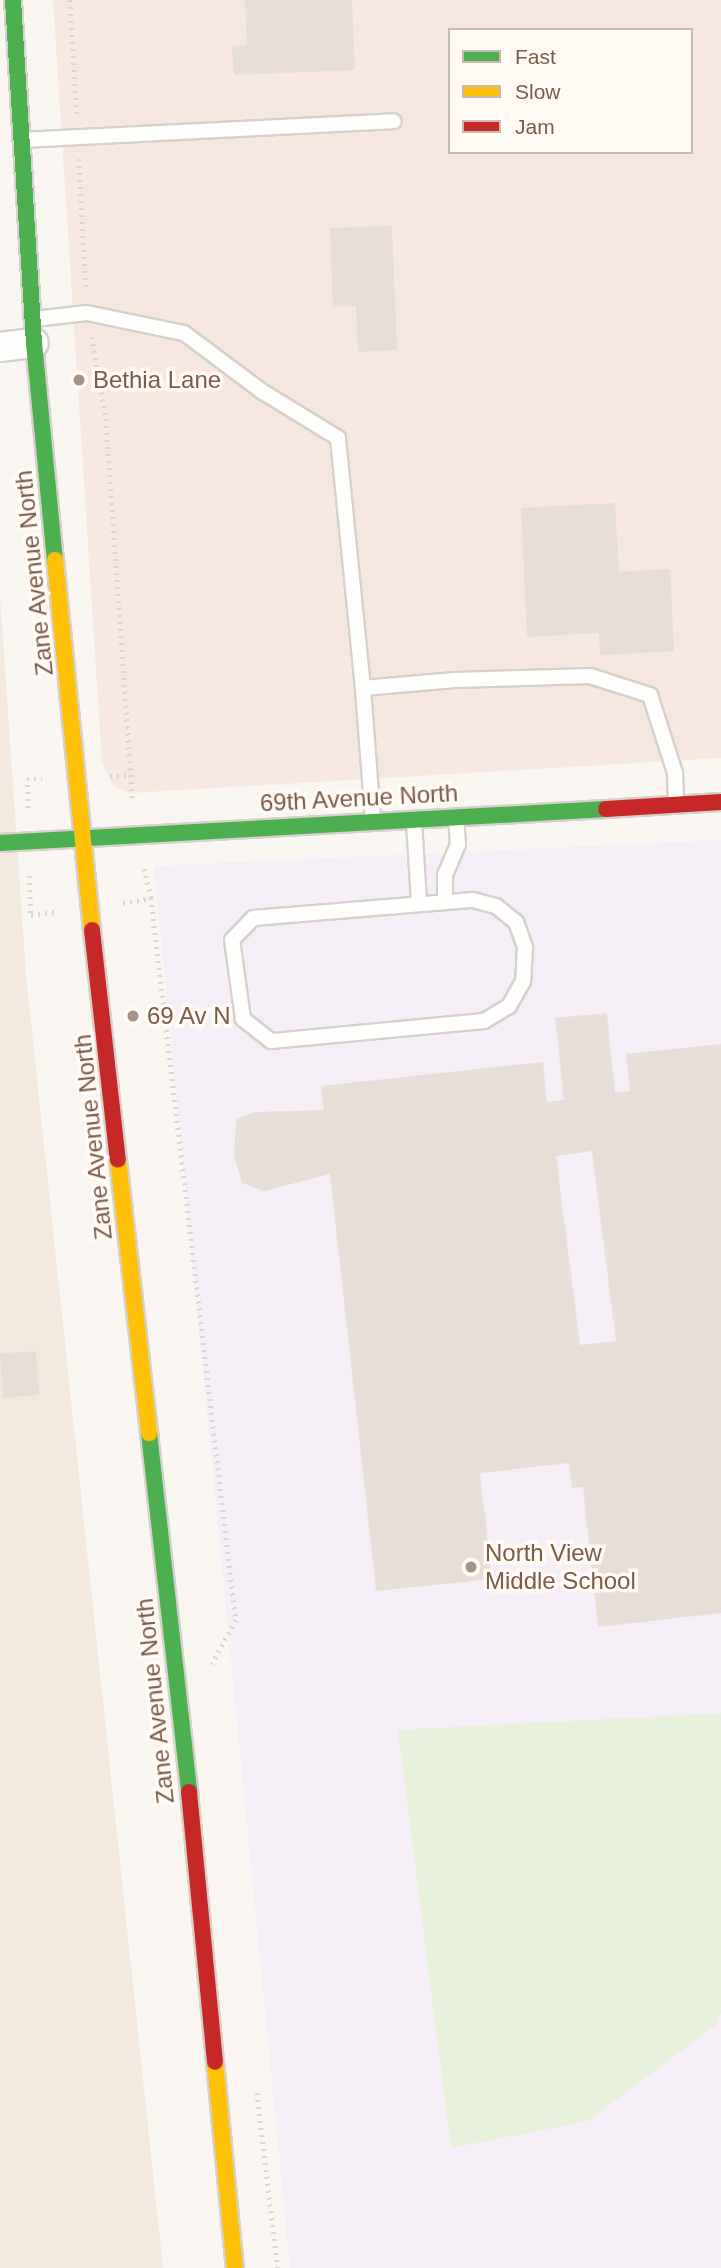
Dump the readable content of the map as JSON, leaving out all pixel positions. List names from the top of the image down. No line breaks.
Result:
{"streets":{"street":["Zane Avenue North","69th Avenue North"]},"crossings":[["Zane Avenue North","69th Avenue North"]],"places":["Bethia Lane","69 Av N","North View Middle School"],"legend":["Fast","Slow","Jam"]}
